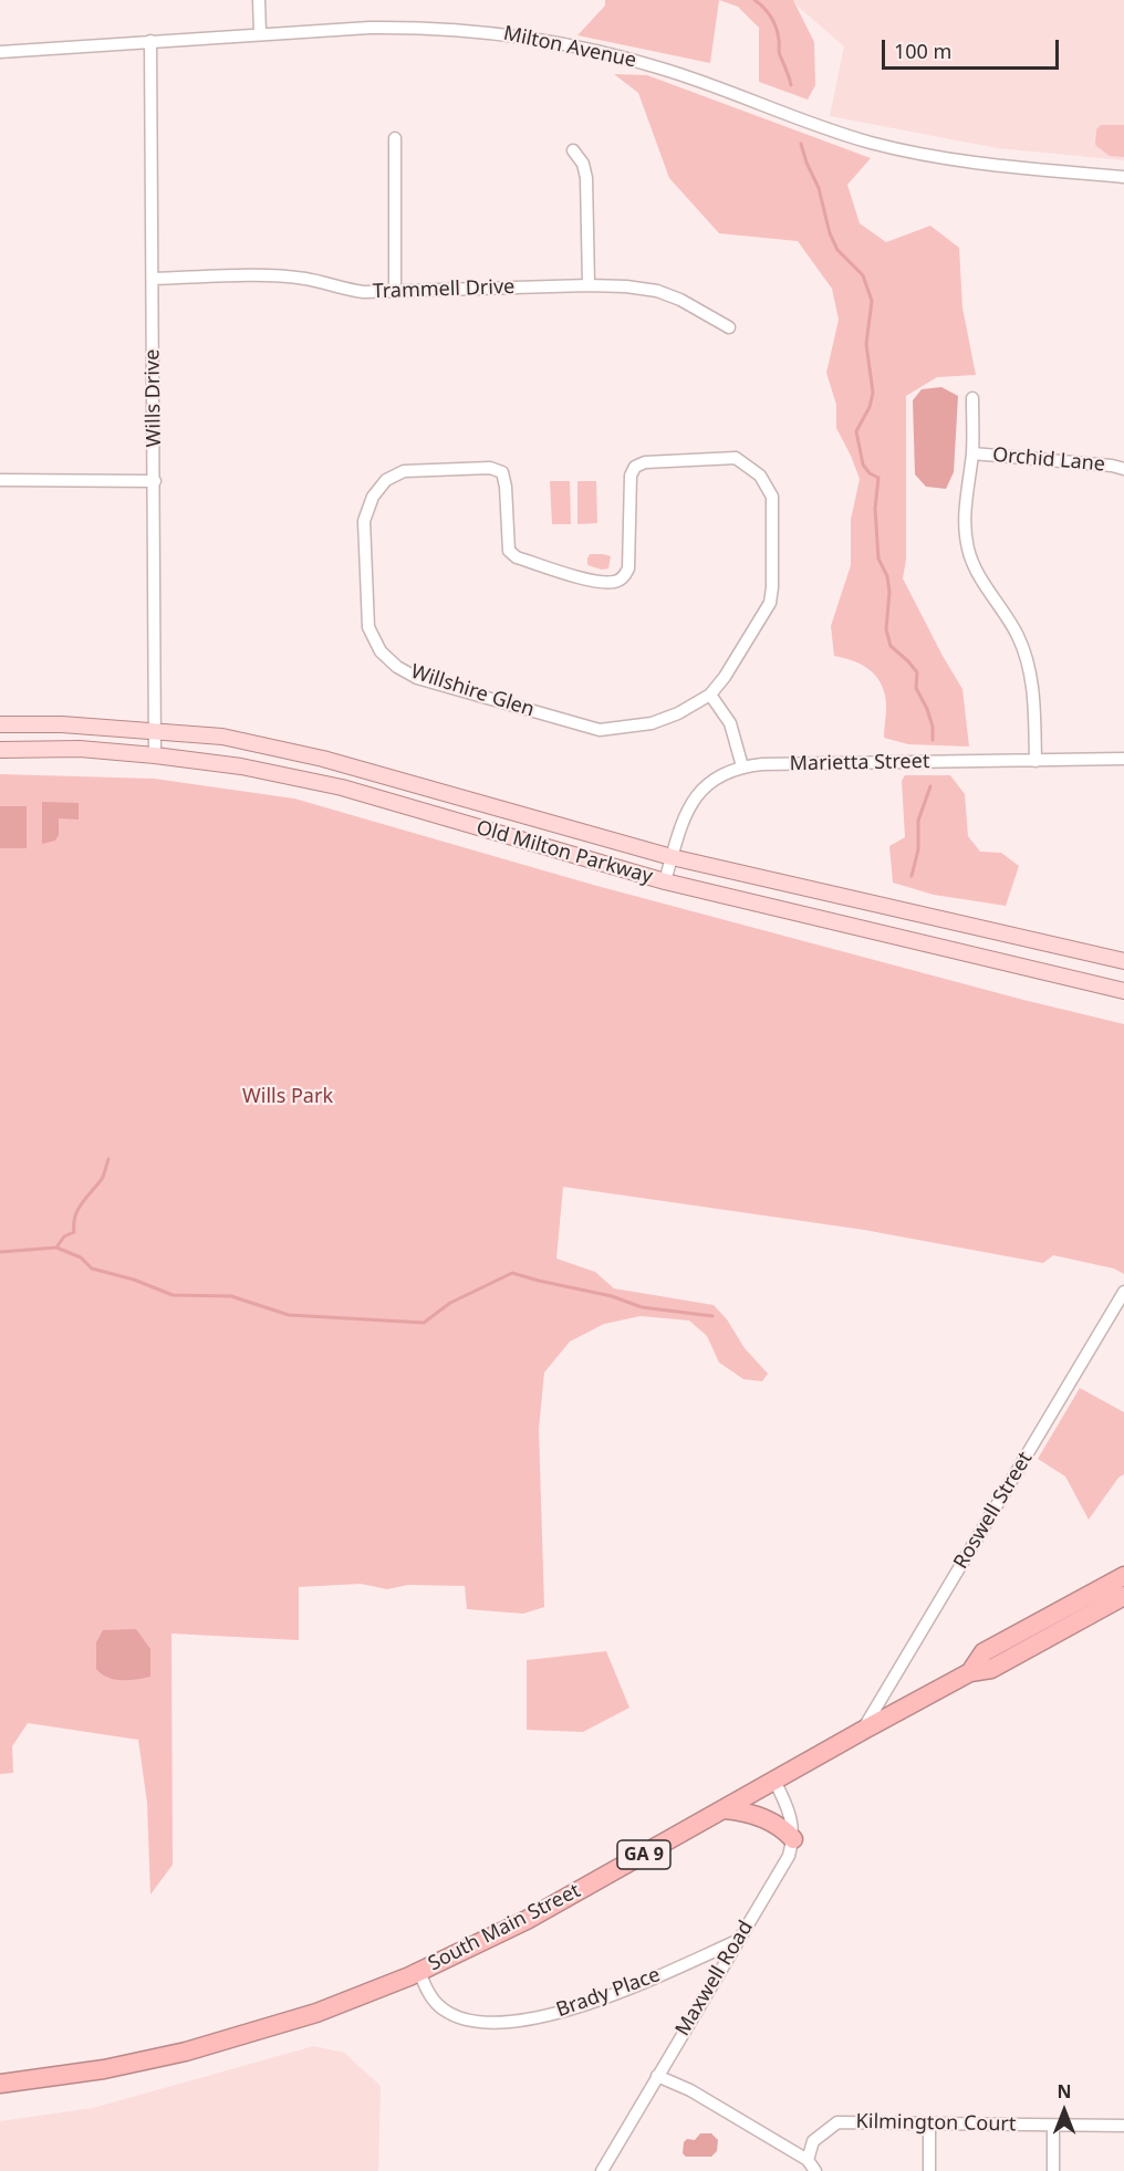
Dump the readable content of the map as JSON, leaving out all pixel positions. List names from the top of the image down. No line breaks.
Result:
{"streets":{"highway":["GA 9","South Main Street"],"main road":["Old Milton Parkway"],"street":["Milton Avenue","Trammell Drive","Wills Drive","Orchid Lane","Willshire Glen","Marietta Street","Roswell Street","Maxwell Road","Brady Place","Kilmington Court"]},"crossings":[["Milton Avenue","Wills Drive"],["Trammell Drive","Wills Drive"],["Wills Drive","Old Milton Parkway"],["Marietta Street","Old Milton Parkway"],["Roswell Street","South Main Street"],["South Main Street","Brady Place"],["Maxwell Road","Brady Place"]],"parks":["Wills Park"],"scale_bar":"100 m","north":"top"}
